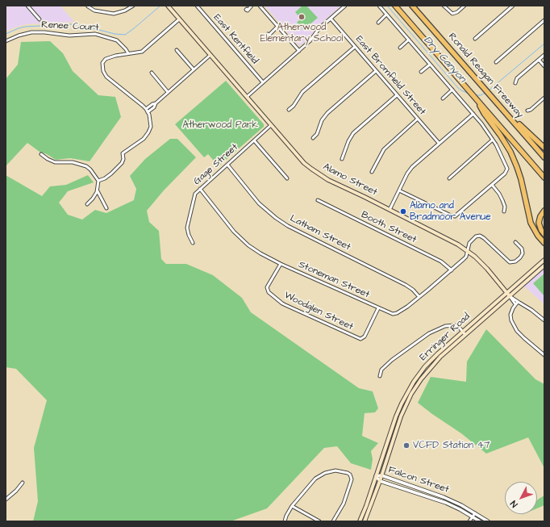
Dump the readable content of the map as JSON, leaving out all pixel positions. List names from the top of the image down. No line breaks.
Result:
{"streets":{"highway":["Ronald Reagan Freeway"],"main road":["Alamo Street","Erringer Road"],"street":["Renee Court","East Kentfield","East Bromfield Street","Gage Street","Booth Street","Latham Street","Stoneman Street","Woodglen Street","Falcon Street"]},"crossings":[["Gage Street","Alamo Street"],["Gage Street","Latham Street"],["Gage Street","Stoneman Street"],["Alamo Street","Stoneman Street"],["Alamo Street","Erringer Road"],["Booth Street","Stoneman Street"],["Latham Street","Stoneman Street"],["Stoneman Street","Woodglen Street"],["Erringer Road","Falcon Street"]],"water":["Dry Canyon"],"parks":["Atherwood Park"],"places":["Atherwood Elementary School","Alamo and Bradmoor Avenue","VCFD Station 47"],"north":"bottom left"}
